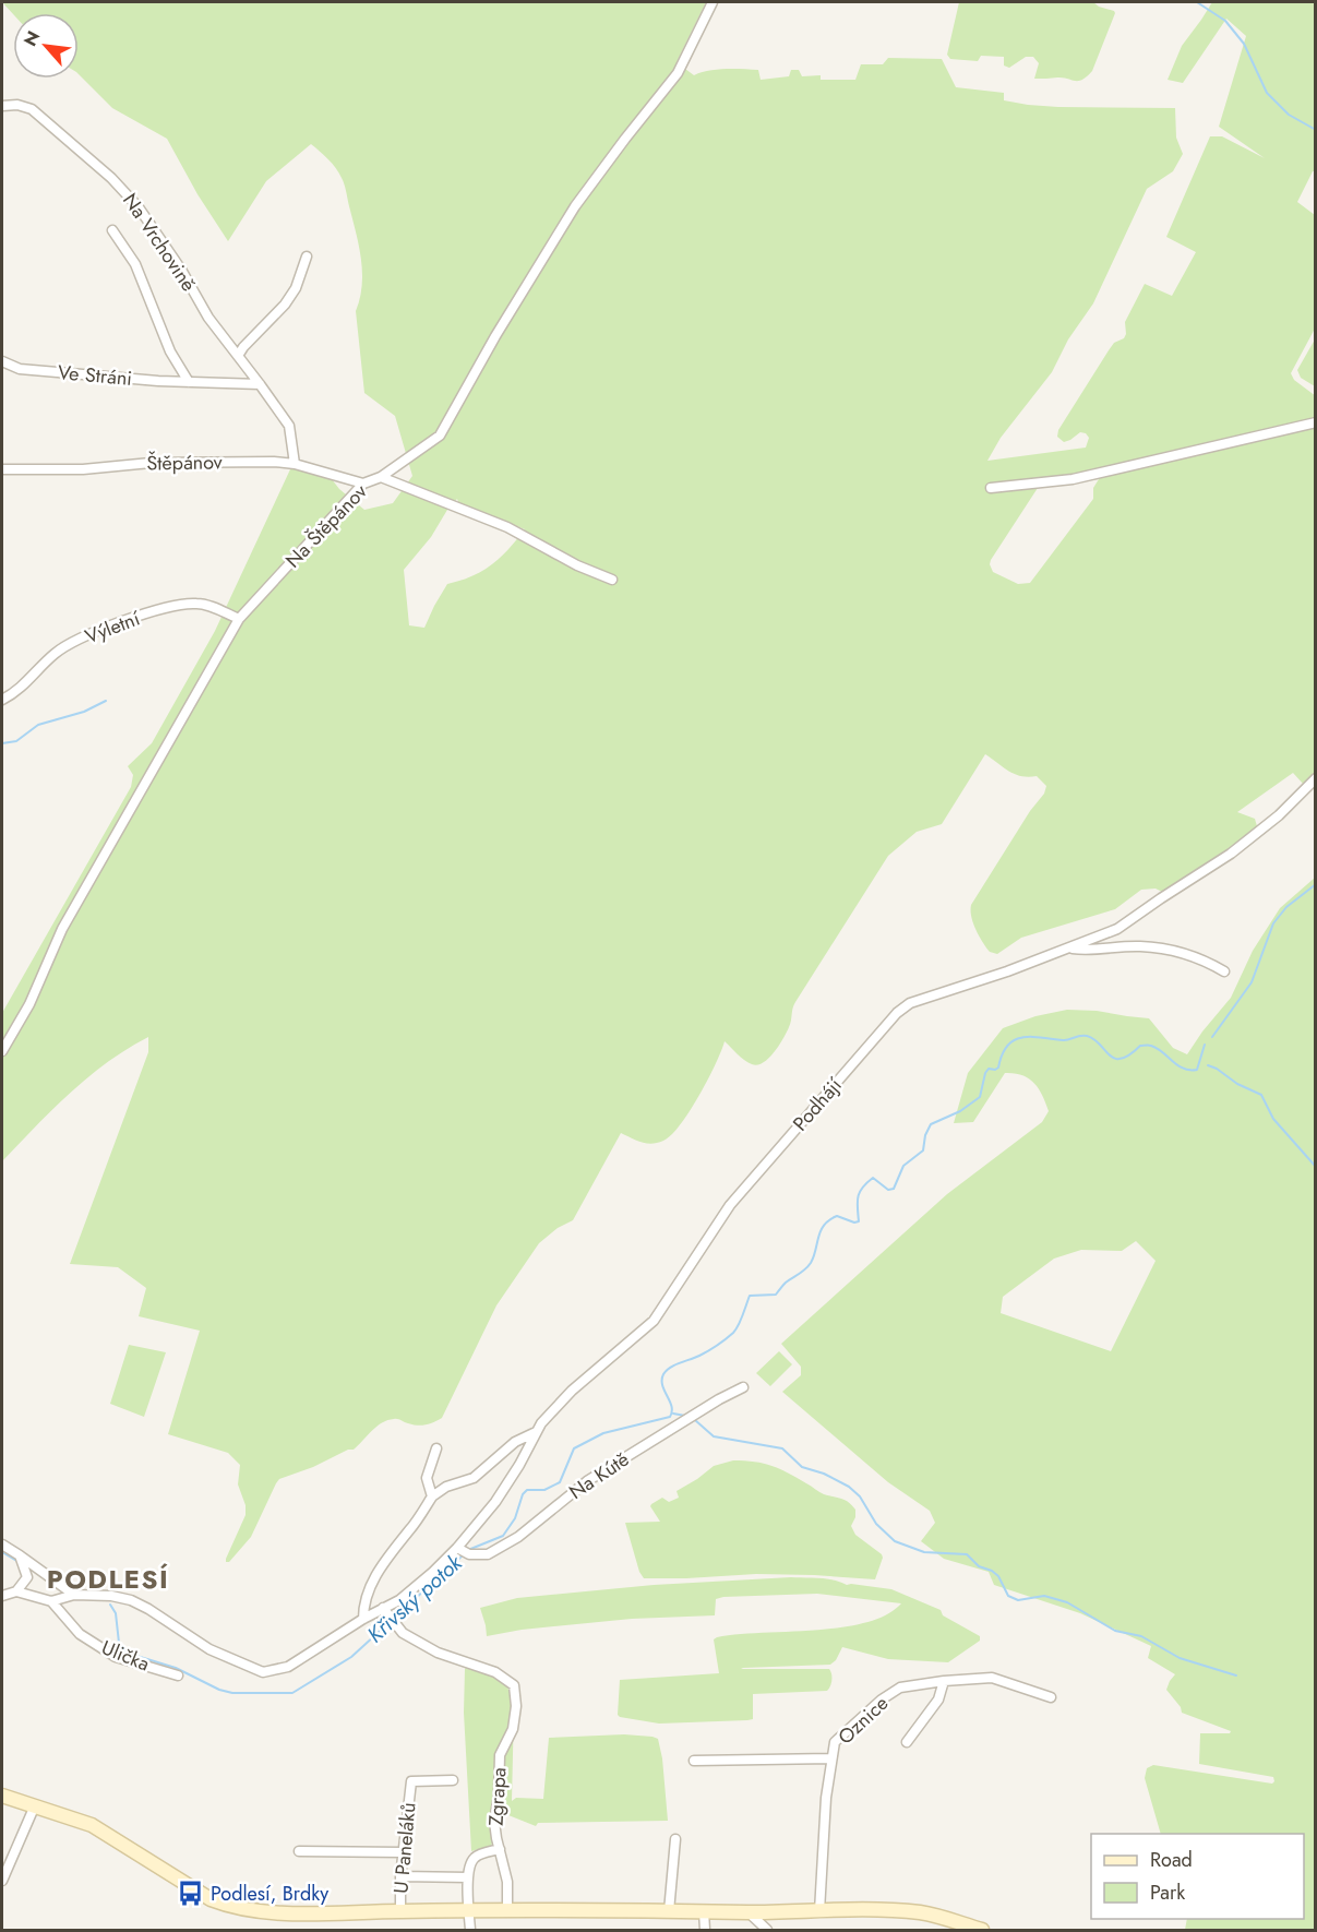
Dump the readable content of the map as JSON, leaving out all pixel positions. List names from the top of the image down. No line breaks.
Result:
{"streets":{"street":["Na Vrchovině","Ve Stráni","Štěpánov","Na Štěpánov","Výletní","Podhájí","Na Kútě","Ulička","Oznice","Zgrapa","U Paneláků"]},"crossings":[["Na Vrchovině","Ve Stráni"],["Na Vrchovině","Štěpánov"],["Štěpánov","Na Štěpánov"],["Na Štěpánov","Výletní"],["Podhájí","Na Kútě"],["Podhájí","Ulička"],["Podhájí","Zgrapa"]],"districts":["PODLESÍ"],"water":["Křivský potok"],"places":{"bus stop":["Podlesí, Brdky"]},"legend":["Road","Park"],"north":"top left"}
